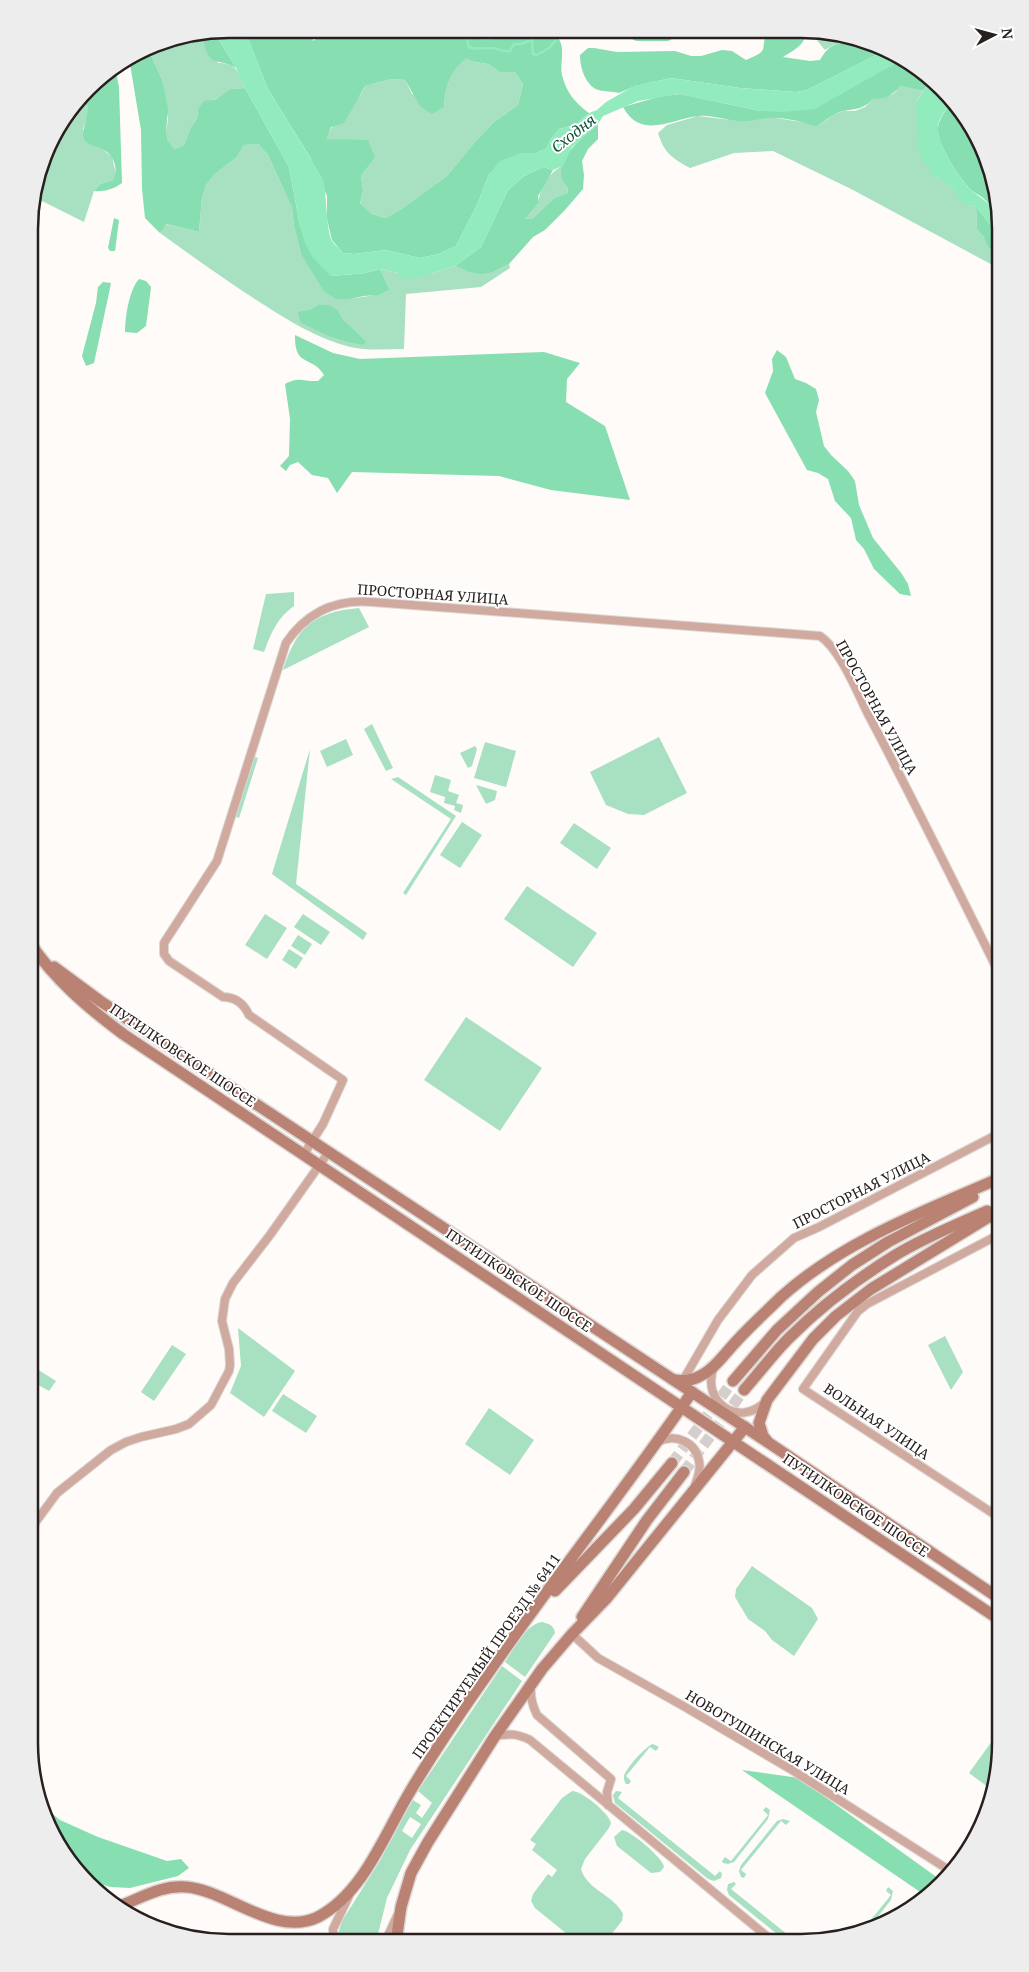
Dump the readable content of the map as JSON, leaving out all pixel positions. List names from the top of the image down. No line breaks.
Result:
{"streets":{"street":["ПРОСТОРНАЯ УЛИЦА","ПУТИЛКОВСКОЕ ШОССЕ","ВОЛЬНАЯ УЛИЦА","ПРОЕКТИРУЕМЫЙ ПРОЕЗД № 6411","НОВОТУШИНСКАЯ УЛИЦА"]},"crossings":[["ПРОСТОРНАЯ УЛИЦА","ПУТИЛКОВСКОЕ ШОССЕ"],["ПУТИЛКОВСКОЕ ШОССЕ","ПРОЕКТИРУЕМЫЙ ПРОЕЗД № 6411"]],"water":["Сходня"],"north":"right"}
